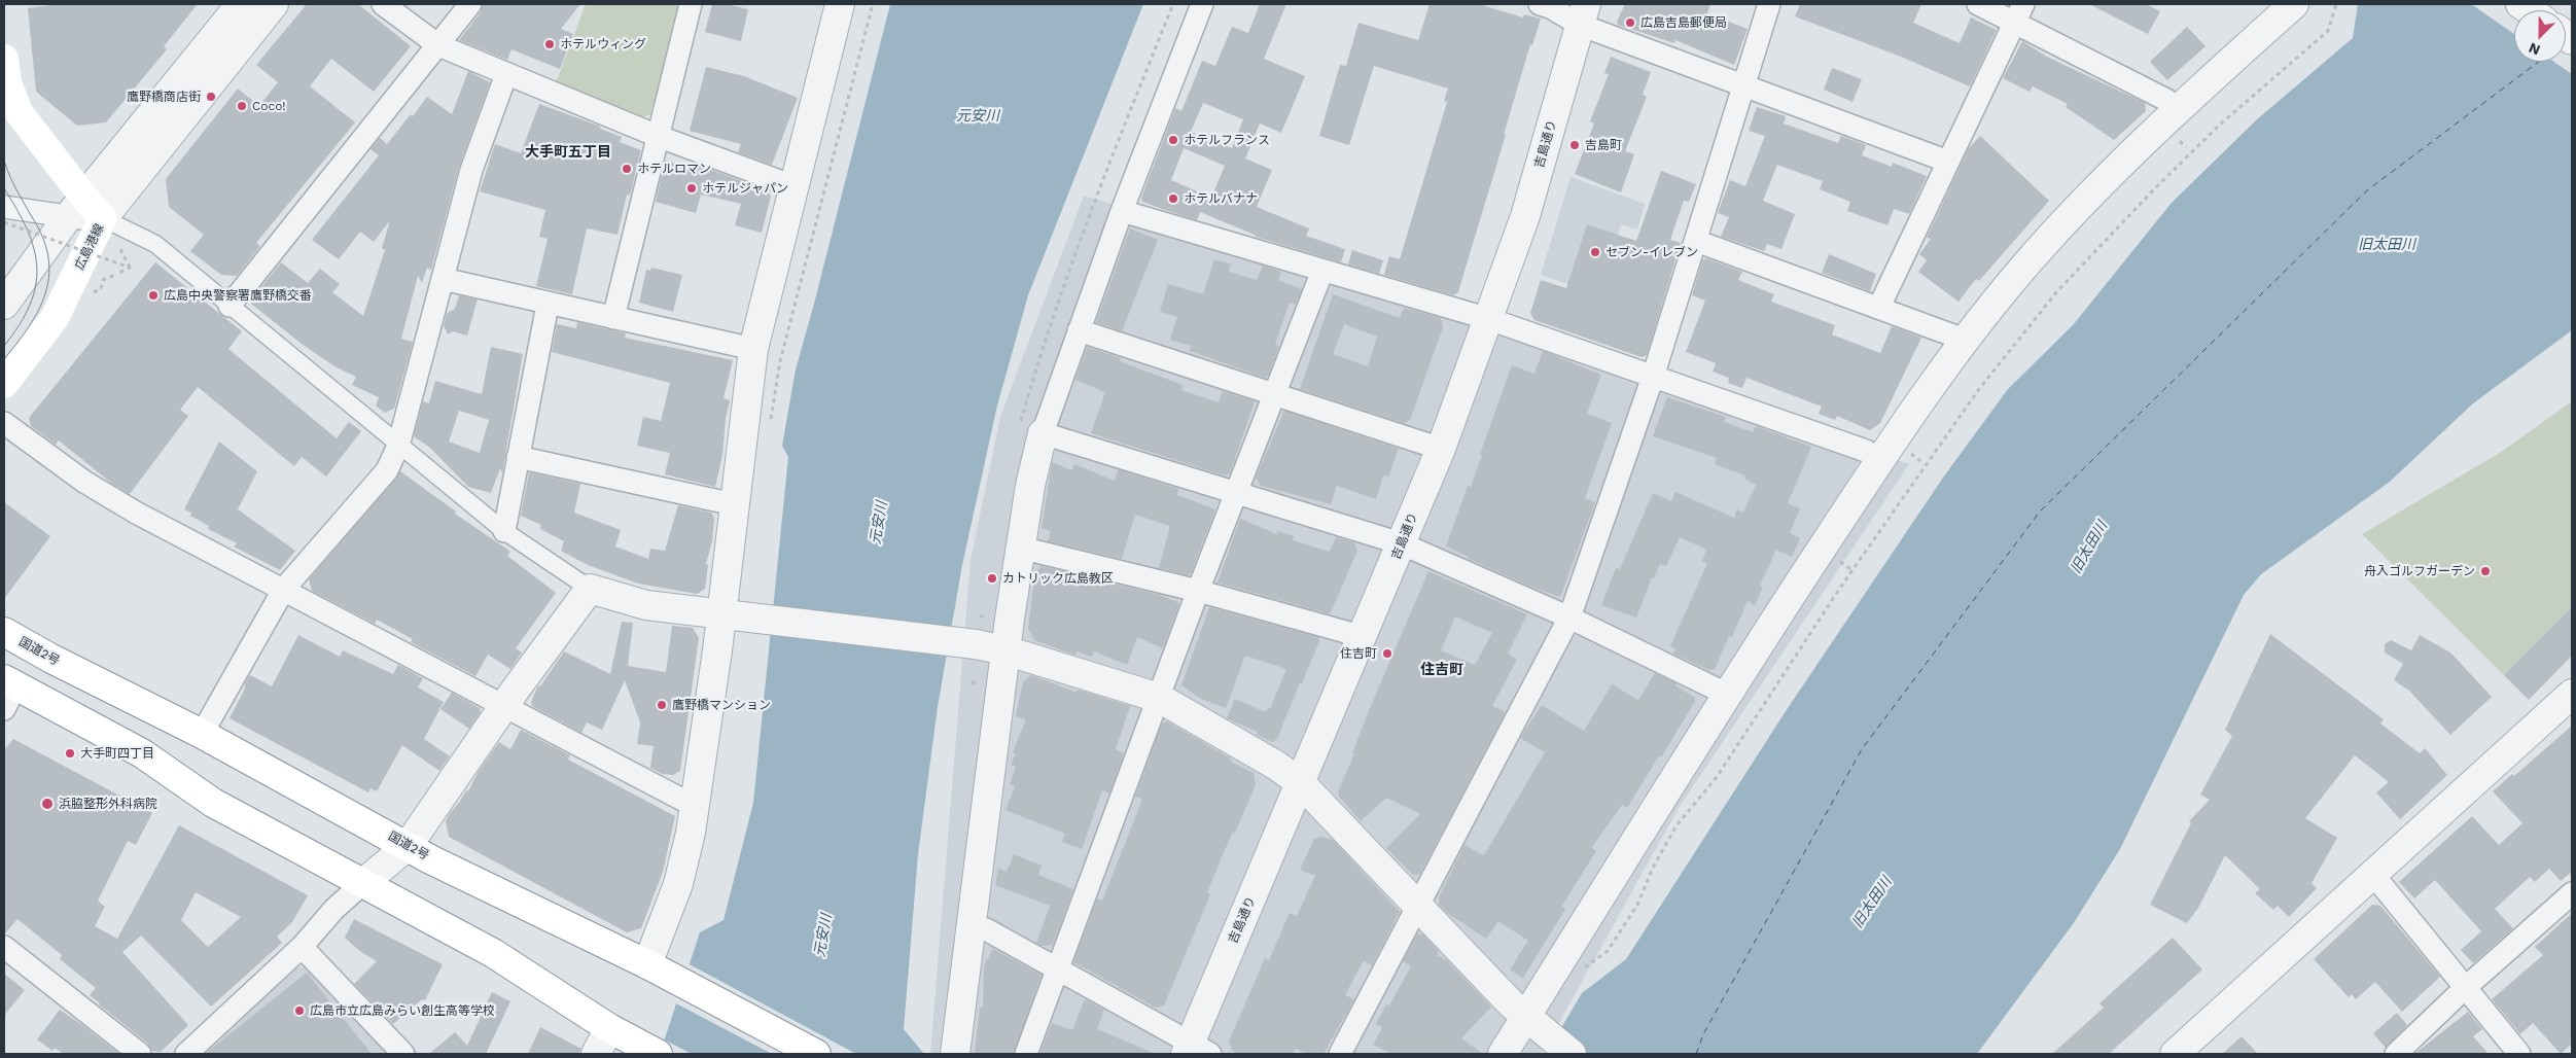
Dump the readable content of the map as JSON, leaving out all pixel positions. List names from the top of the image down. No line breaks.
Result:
{"streets":{"main road":["広島港線","国道2号"],"street":["吉島通り"]},"districts":["大手町五丁目","住吉町"],"water":["元安川","旧太田川"],"places":["広島吉島郵便局","ホテルウィング","鷹野橋商店街","Coco!","ホテルフランス","吉島町","ホテルロマン","ホテルジャパン","ホテルバナナ","セブン-イレブン","広島中央警察署鷹野橋交番","舟入ゴルフガーデン","カトリック広島教区","住吉町","鷹野橋マンション","大手町四丁目","浜脇整形外科病院","広島市立広島みらい創生高等学校"],"north":"bottom left"}
